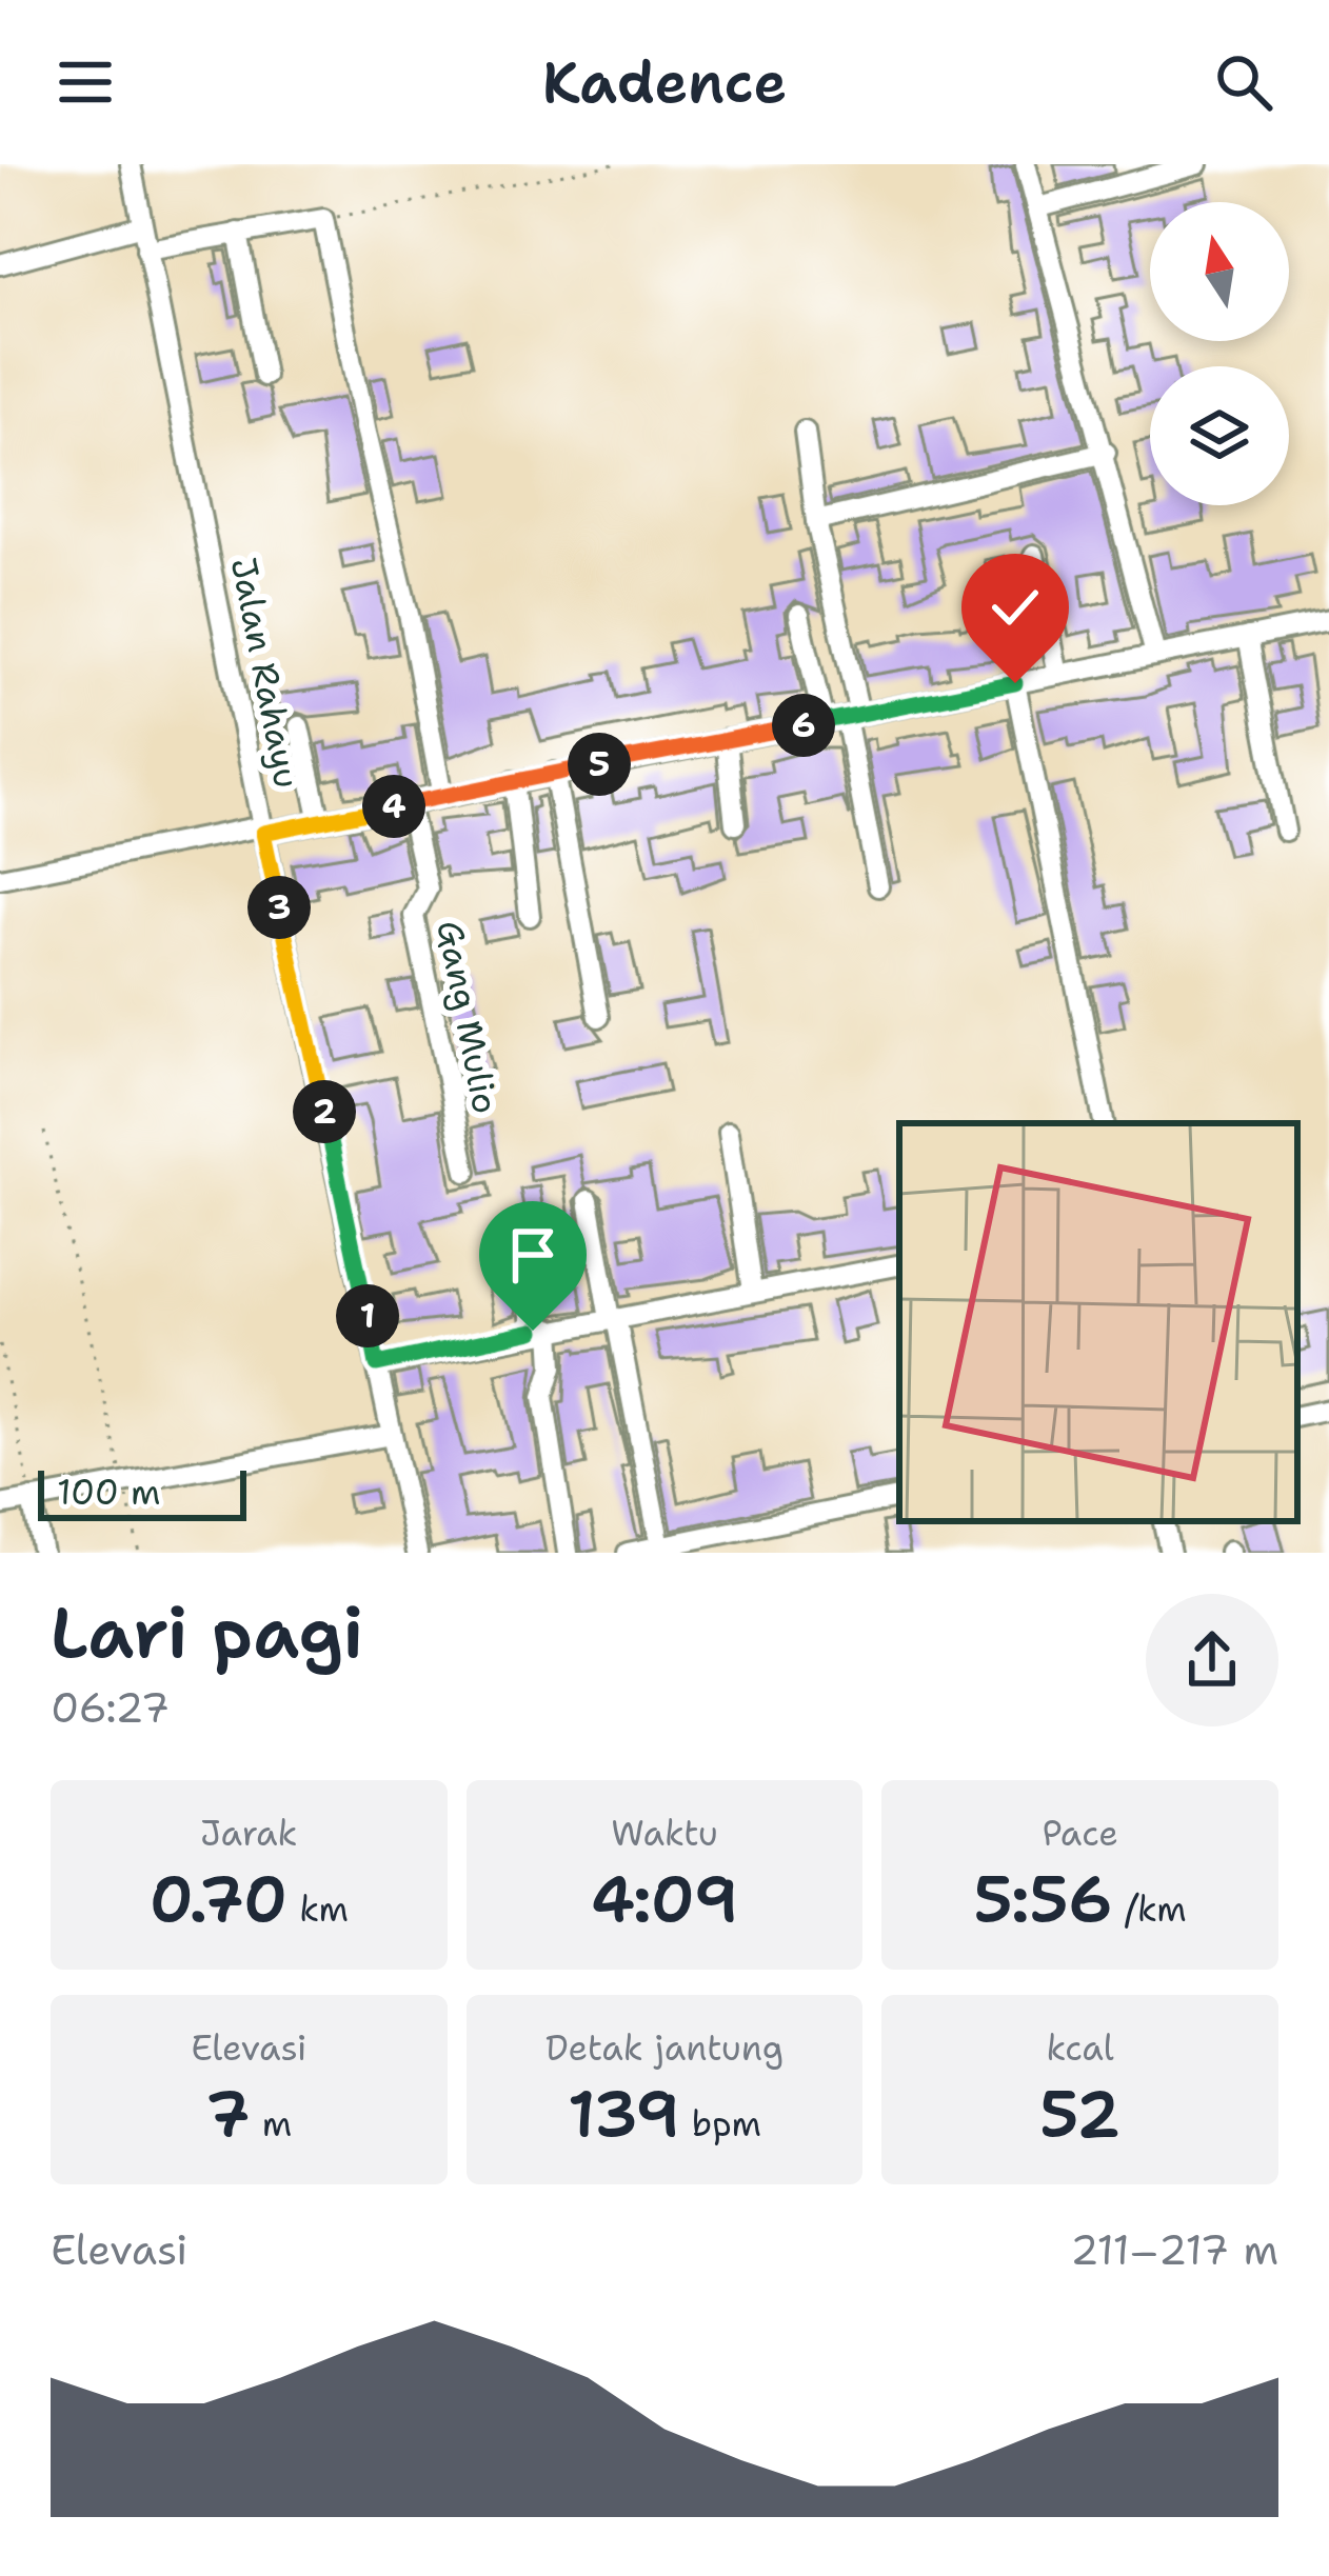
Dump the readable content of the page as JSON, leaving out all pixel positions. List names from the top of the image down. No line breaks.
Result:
{"streets":{"street":["Jalan Rahayu","Gang Mulio"]},"scale_bar":"100 m","north":"top","page":{"header":"Kadence","pins":["6","5","4","3","2","1"],"scale":"100 m","heading":["Lari pagi","06:27"],"stats":[["Jarak","0.70 km"],["Waktu","4:09"],["Pace","5:56 /km"],["Elevasi","7 m"],["Detak jantung","139 bpm"],["kcal","52"]],"chart":["Elevasi","211–217 m"]}}
